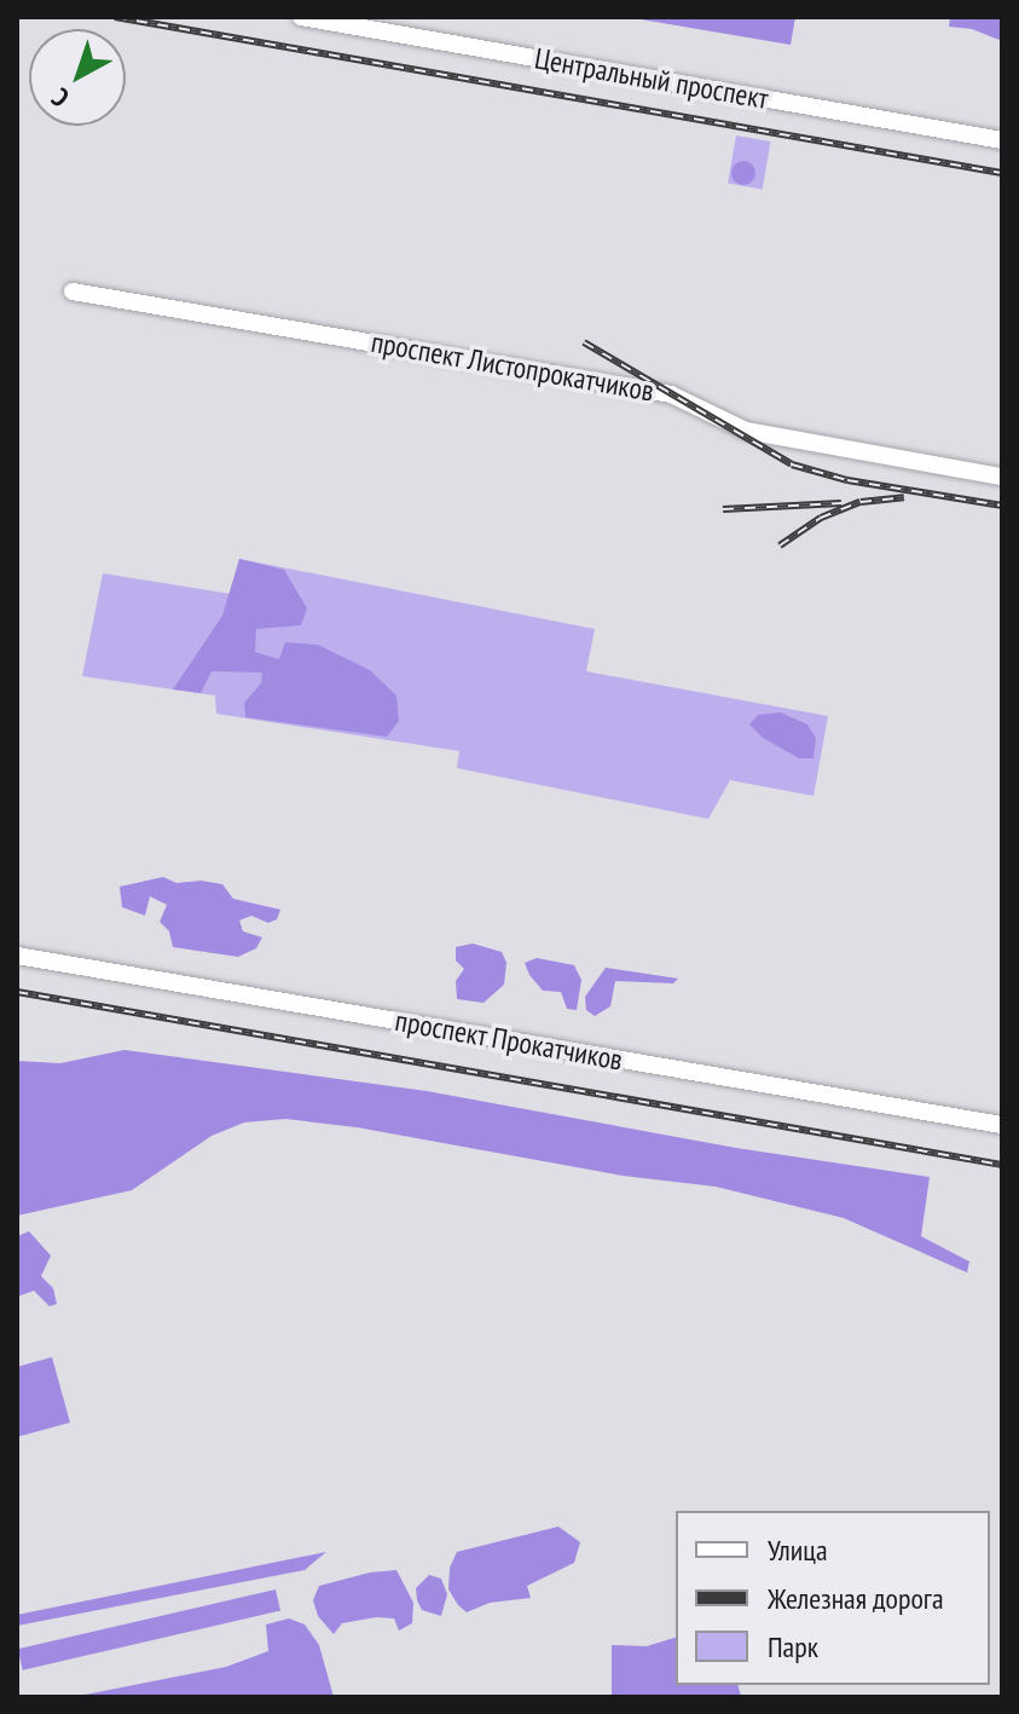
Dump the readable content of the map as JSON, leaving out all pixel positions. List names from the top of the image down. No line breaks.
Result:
{"streets":{"street":["Центральный проспект","проспект Листопрокатчиков","проспект Прокатчиков"]},"legend":["Улица","Железная дорога","Парк"],"north":"bottom left"}
